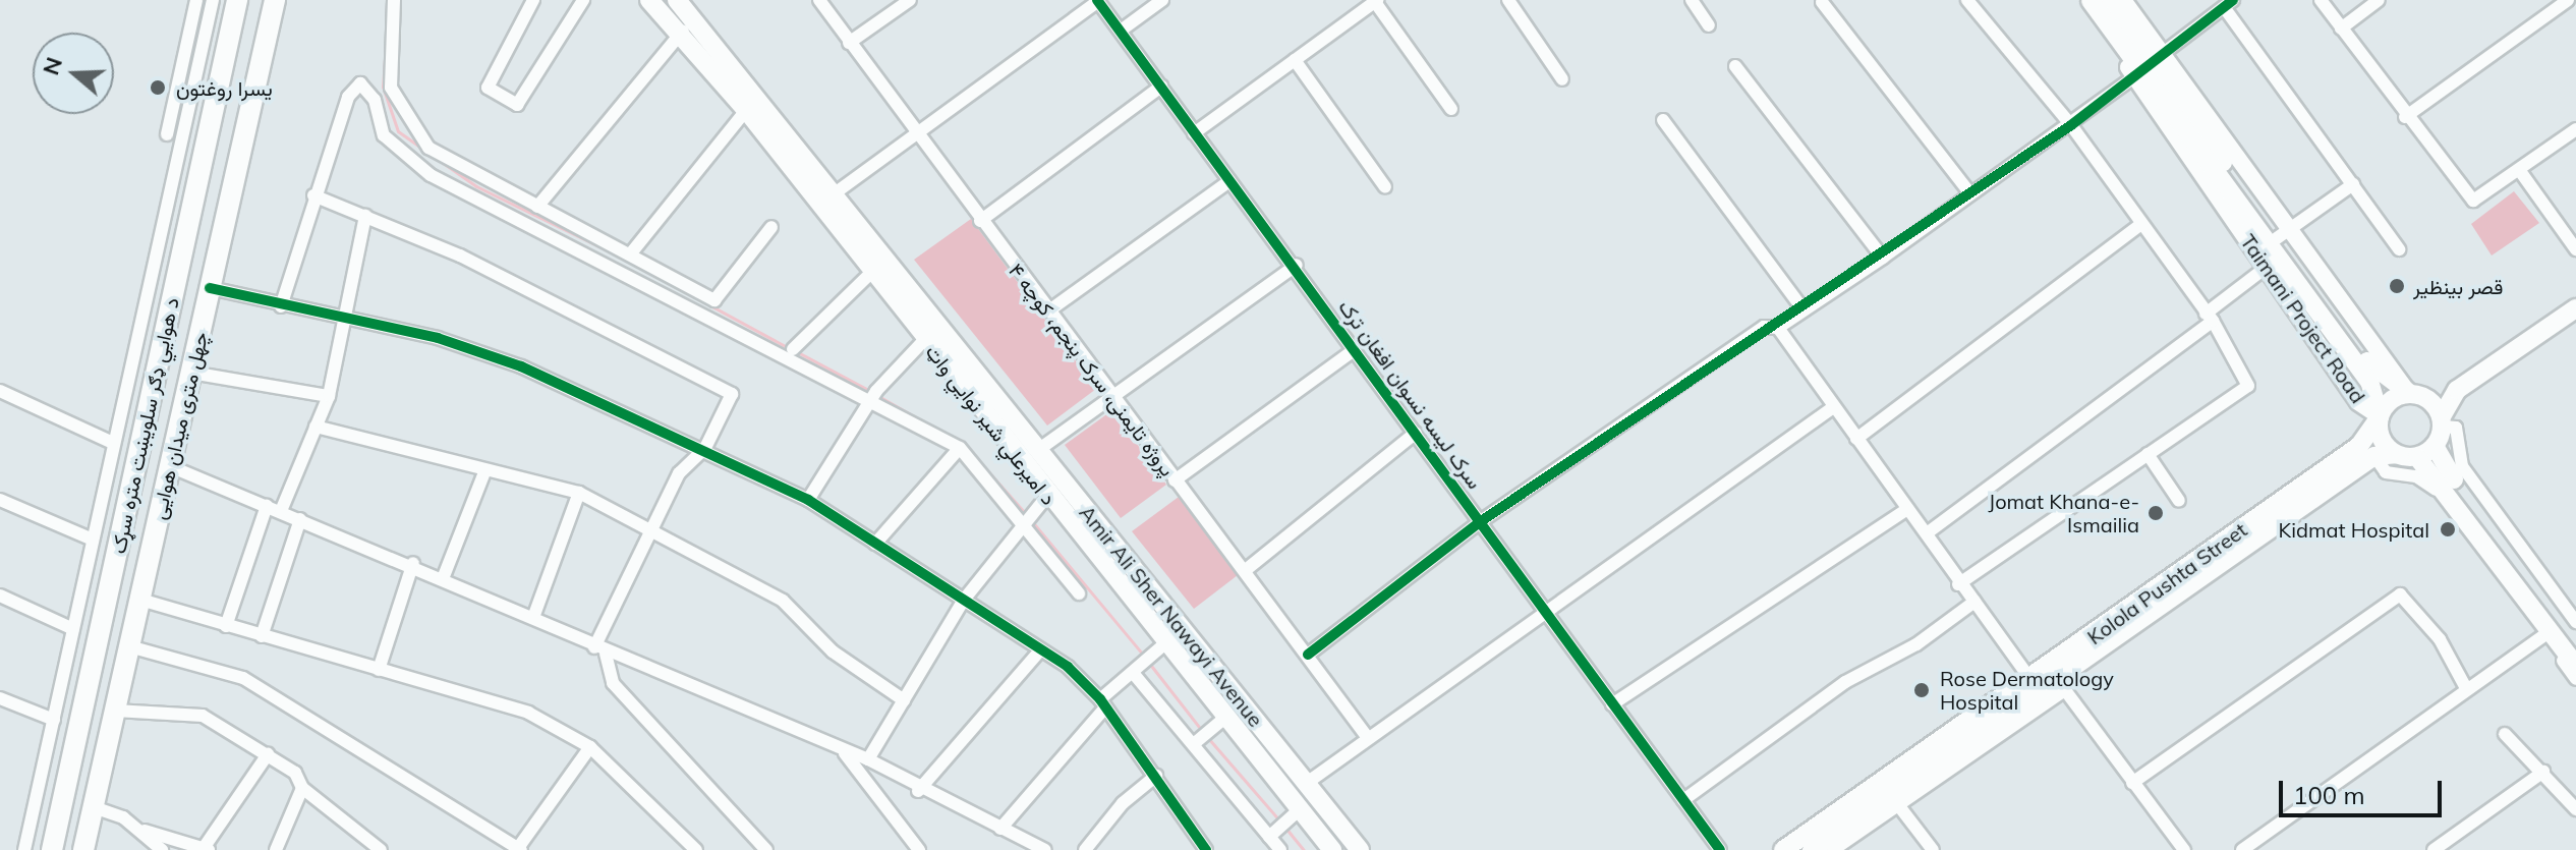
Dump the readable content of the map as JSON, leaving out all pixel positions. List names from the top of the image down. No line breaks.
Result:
{"streets":{"main road":["Taimani Project Road","د امیرعلي شیر نوايي واټ","د هوايي ډګر سلویښت متره سړک","چهل متری میدان هوایی","Kolola Pushta Street","Amir Ali Sher Nawayi Avenue"],"street":["پروژه تایمنی، سرک پنجم، کوچه ۴","سرک لیسه نسوان افغان‌ ترک"]},"crossings":[["Taimani Project Road","Kolola Pushta Street"],["د امیرعلي شیر نوايي واټ","Amir Ali Sher Nawayi Avenue"]],"places":["یسرا روغتون","قصر بینظیر","Jomat Khana-e- Ismailia","Kidmat Hospital","Rose Dermatology Hospital"],"scale_bar":"100 m","north":"left"}
